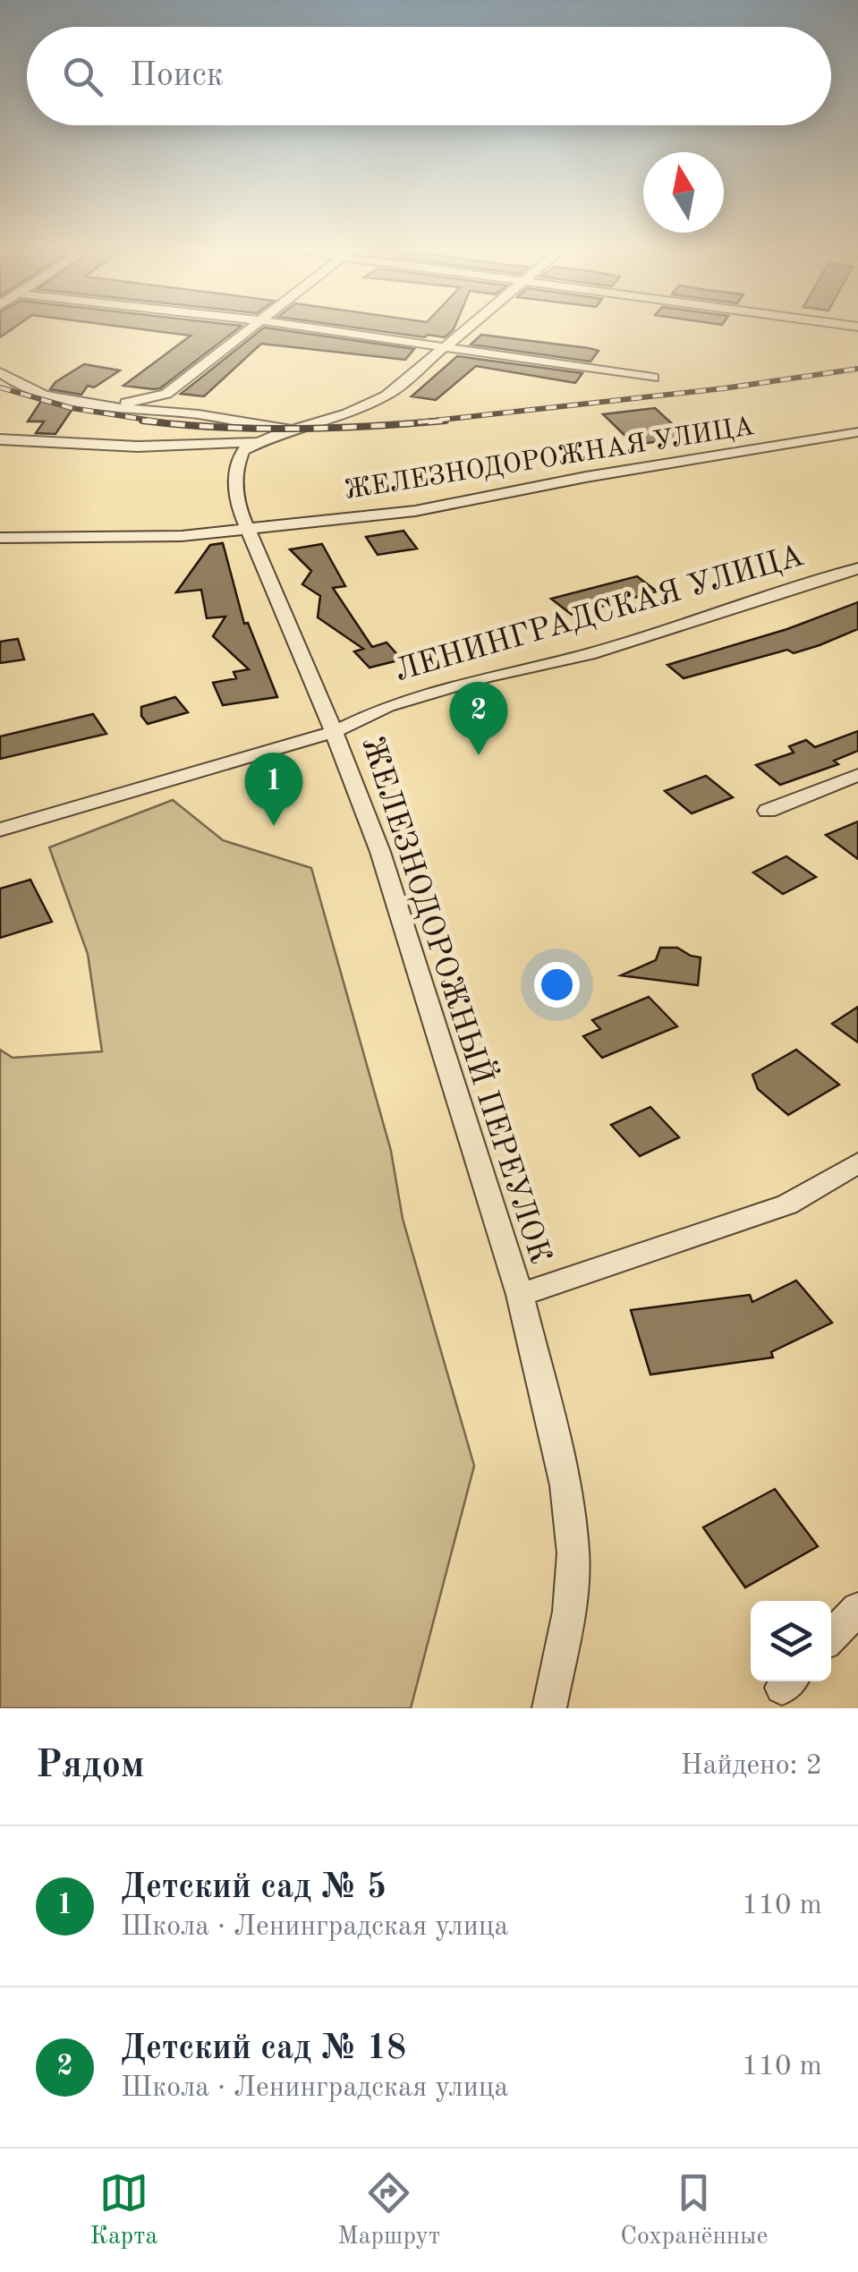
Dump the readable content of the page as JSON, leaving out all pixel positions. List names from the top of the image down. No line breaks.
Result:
{"streets":{"street":["ЖЕЛЕЗНОДОРОЖНАЯ УЛИЦА","ЛЕНИНГРАДСКАЯ УЛИЦА","ЖЕЛЕЗНОДОРОЖНЫЙ ПЕРЕУЛОК"]},"crossings":[["ЖЕЛЕЗНОДОРОЖНАЯ УЛИЦА","ЖЕЛЕЗНОДОРОЖНЫЙ ПЕРЕУЛОК"],["ЛЕНИНГРАДСКАЯ УЛИЦА","ЖЕЛЕЗНОДОРОЖНЫЙ ПЕРЕУЛОК"]],"north":"top","page":{"search":"Поиск","pins":["2","1"],"heading":["Рядом","Найдено: 2"],"list":[{"mark":"1","name":"Детский сад № 5","note":"Школа · Ленинградская улица","value":"110 m"},{"mark":"2","name":"Детский сад № 18","note":"Школа · Ленинградская улица","value":"110 m"}],"nav":["Карта","Маршрут","Сохранённые"]}}
